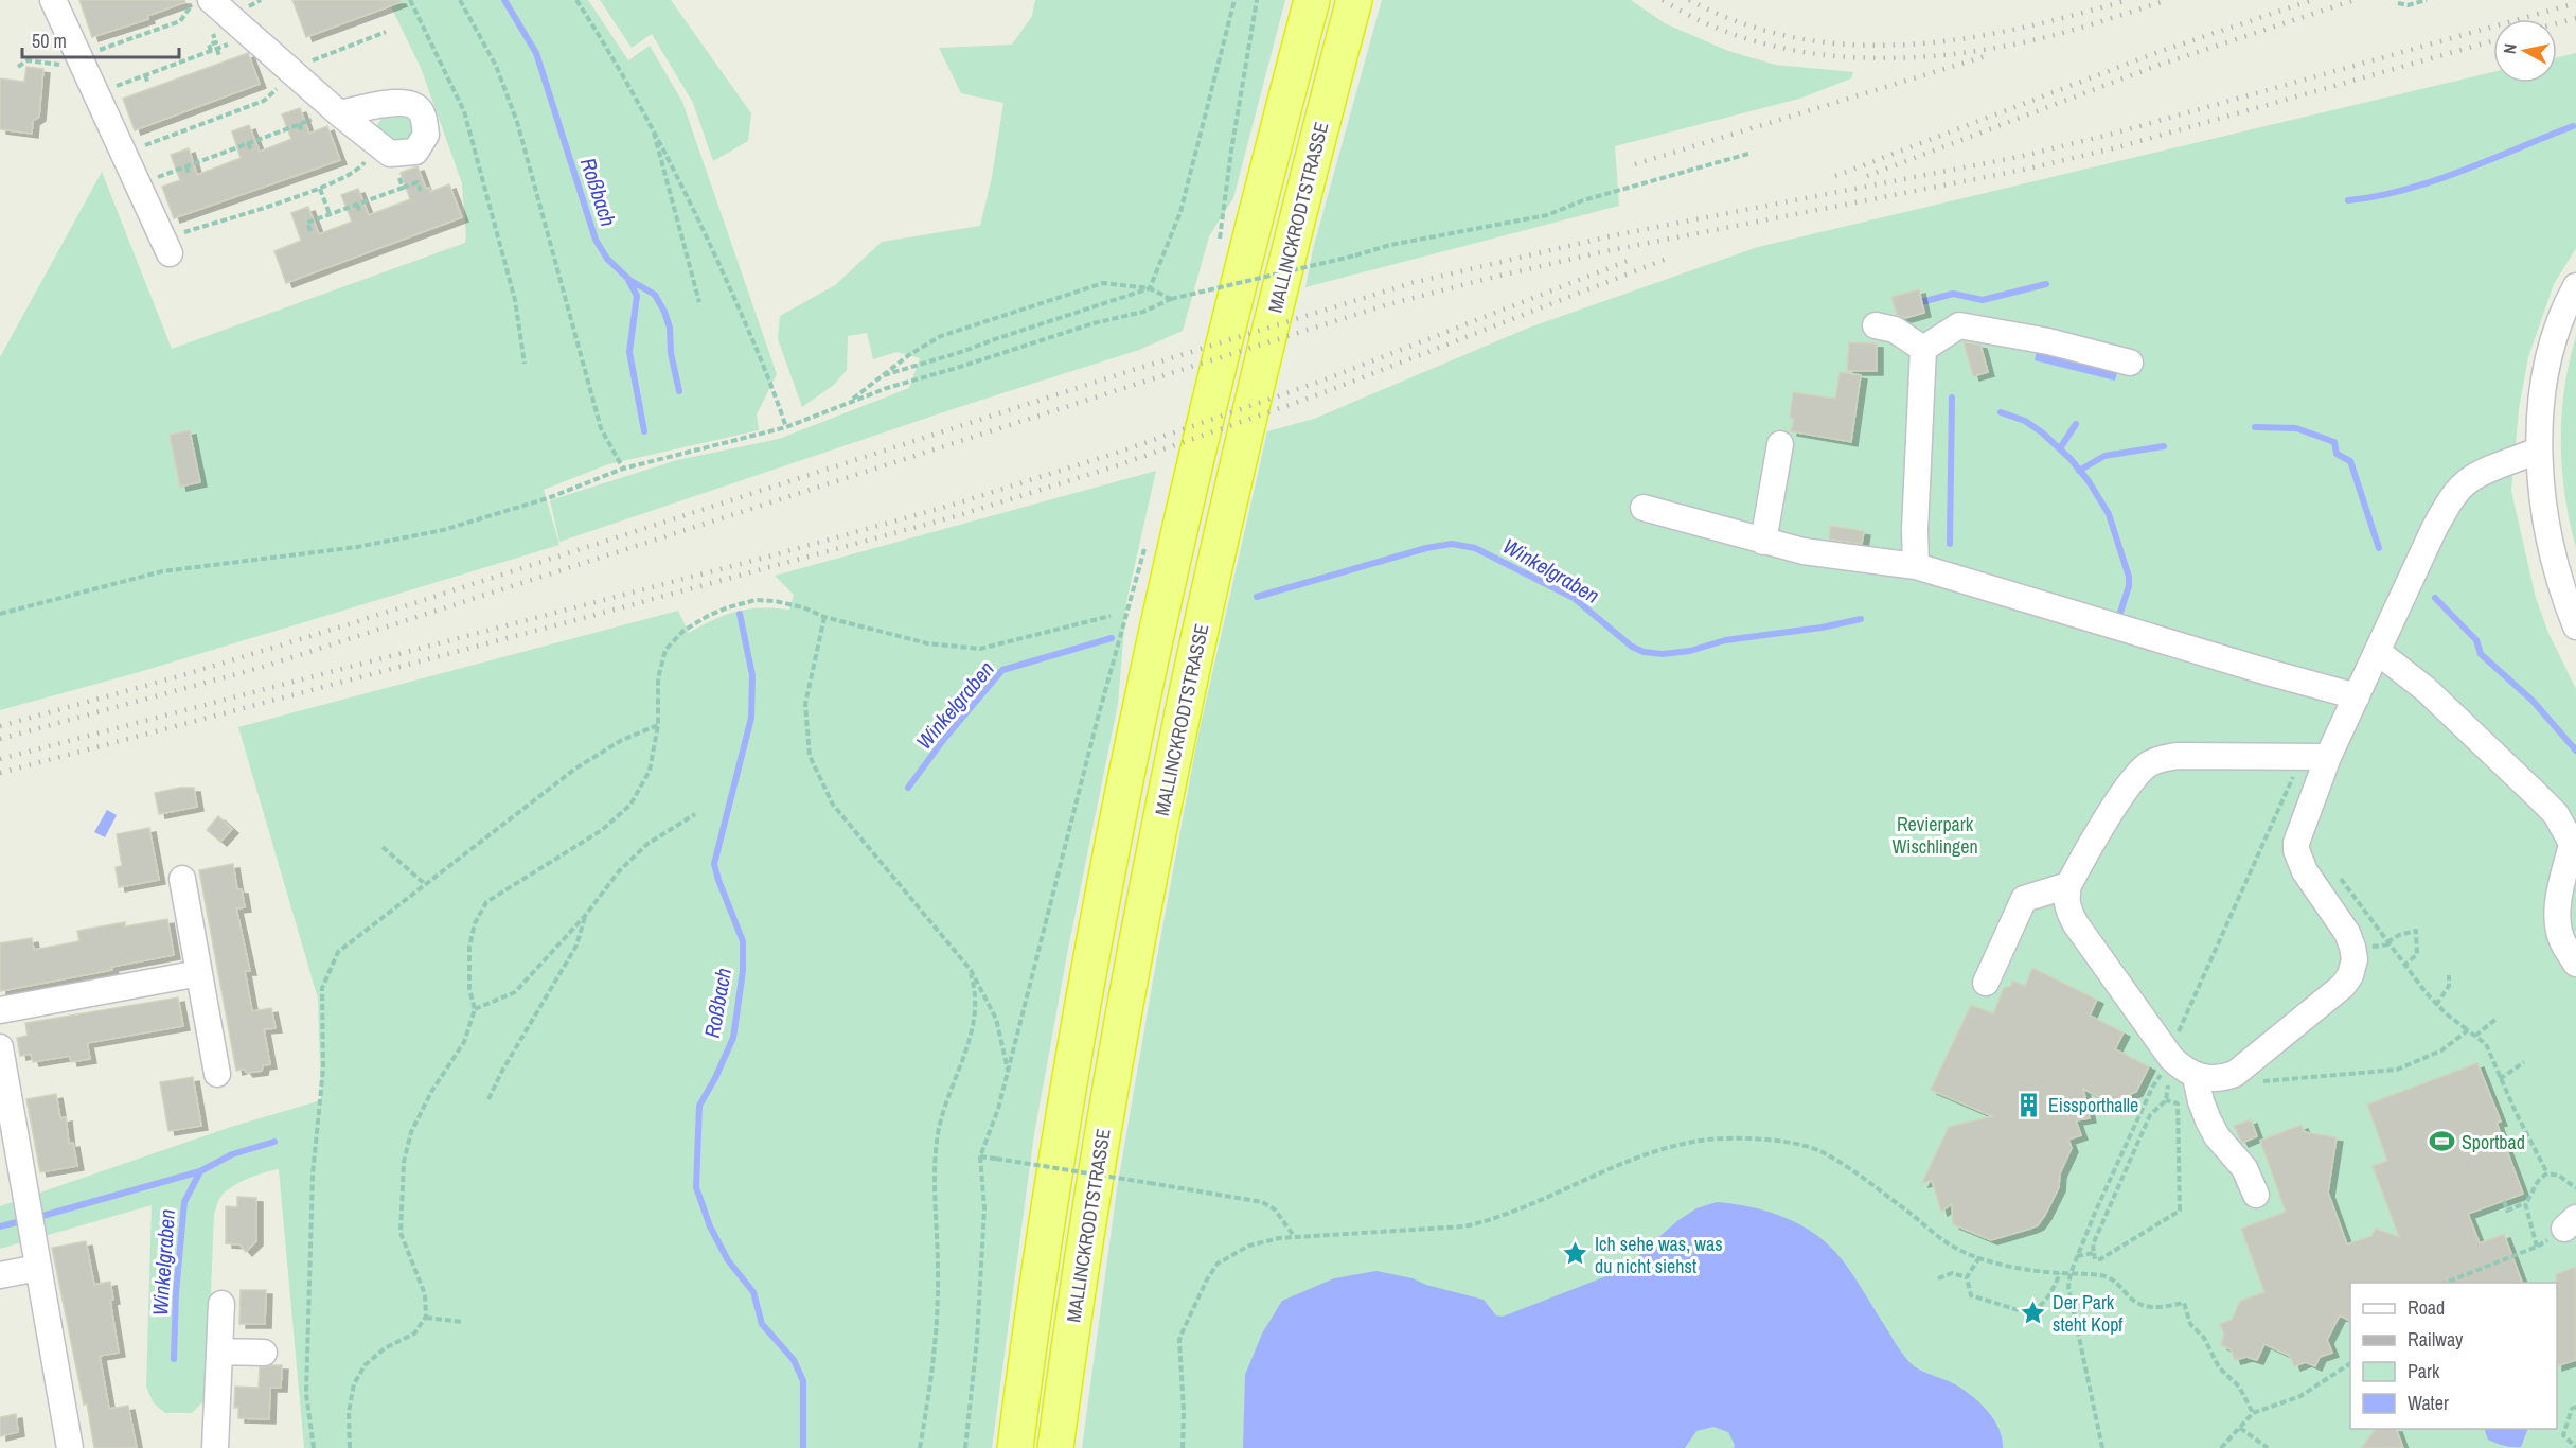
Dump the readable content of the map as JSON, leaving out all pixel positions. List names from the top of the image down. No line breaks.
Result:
{"streets":{"highway":["MALLINCKRODTSTRASSE"]},"water":["Roßbach","Winkelgraben"],"parks":["Revierpark Wischlingen"],"places":{"building":["Eissporthalle"],"sports":["Sportbad"],"place":["Ich sehe was, was du nicht siehst","Der Park steht Kopf"]},"legend":["Road","Railway","Park","Water"],"scale_bar":"50 m","north":"left"}
